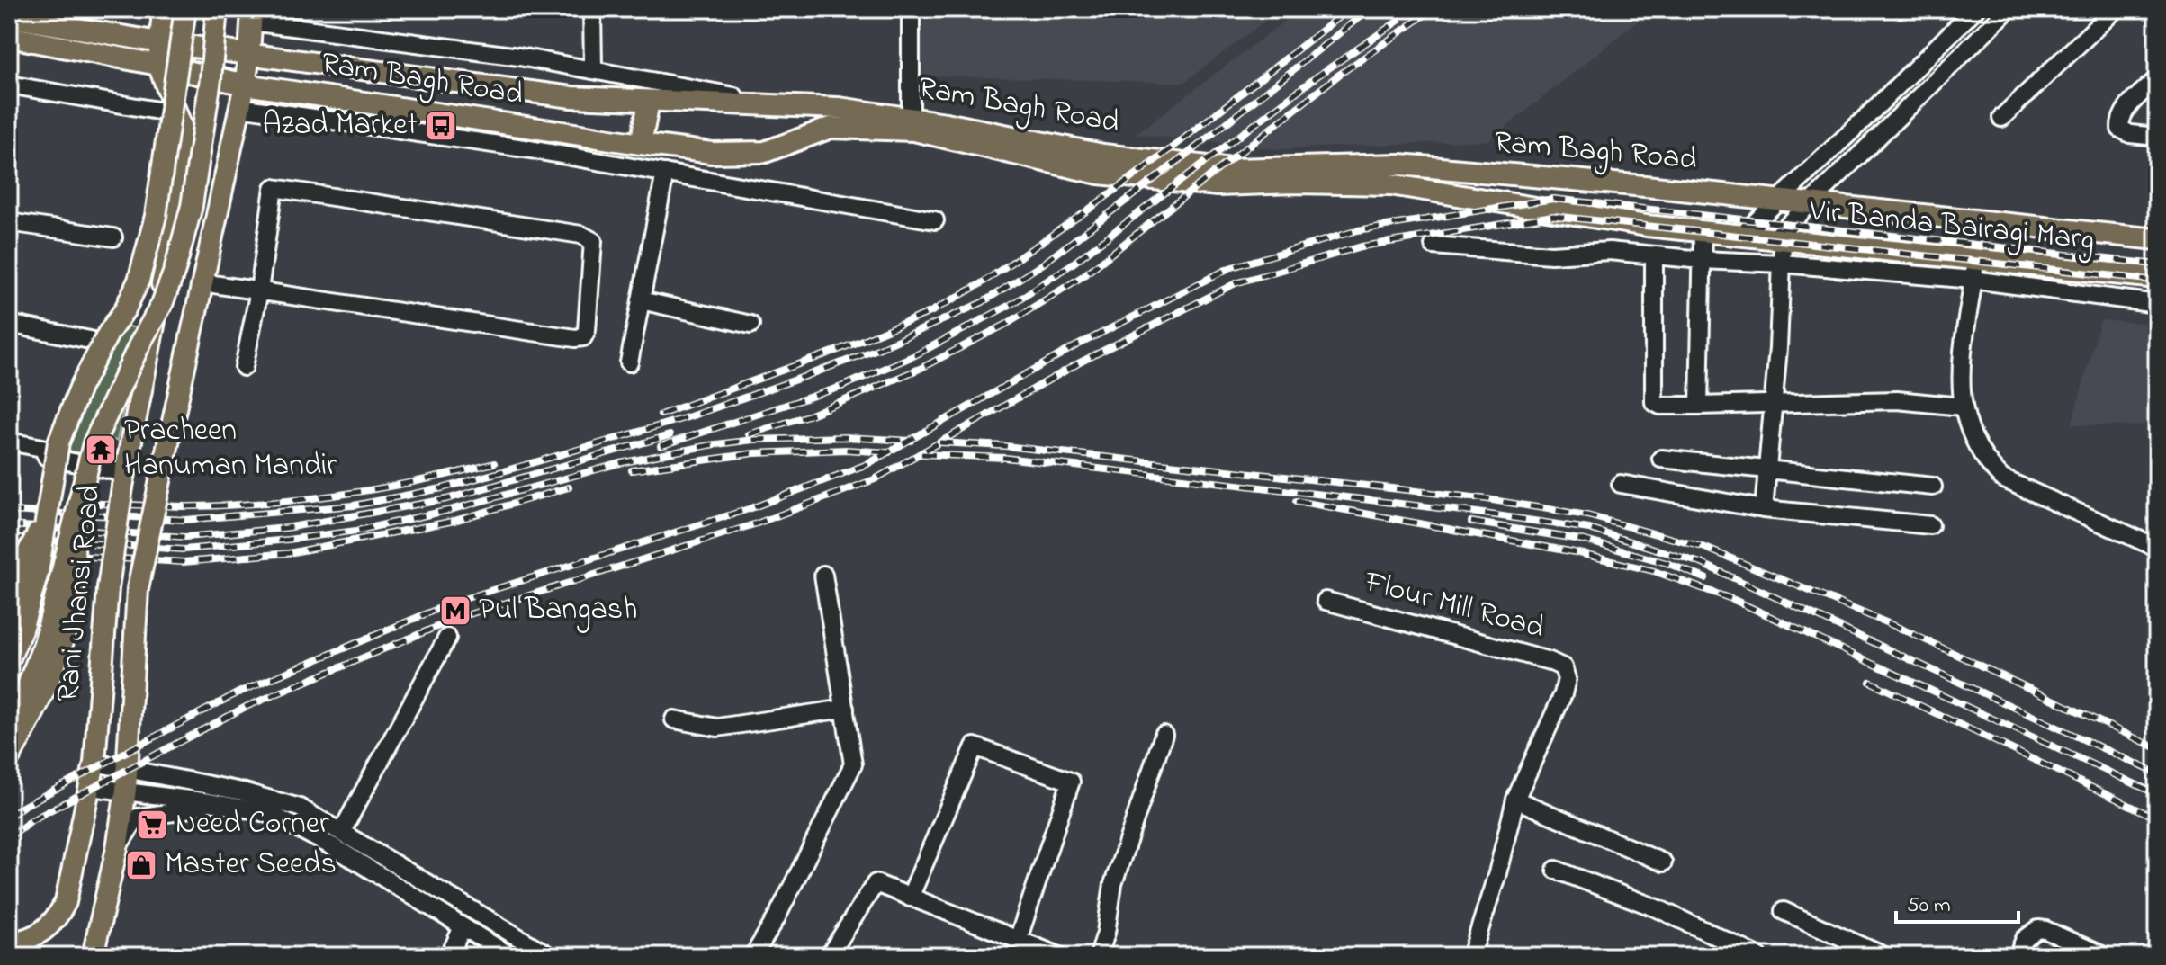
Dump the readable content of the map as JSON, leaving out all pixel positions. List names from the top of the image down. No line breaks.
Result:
{"streets":{"main road":["Ram Bagh Road","Vir Banda Bairagi Marg","Rani Jhansi Road"],"street":["Flour Mill Road"]},"crossings":[["Ram Bagh Road","Vir Banda Bairagi Marg"],["Ram Bagh Road","Rani Jhansi Road"]],"places":{"bus stop":["Azad Market"],"temple":["Pracheen Hanuman Mandir"],"metro station":["Pul Bangash"],"supermarket":["Need Corner"],"shop":["Master Seeds"]},"scale_bar":"50 m"}
